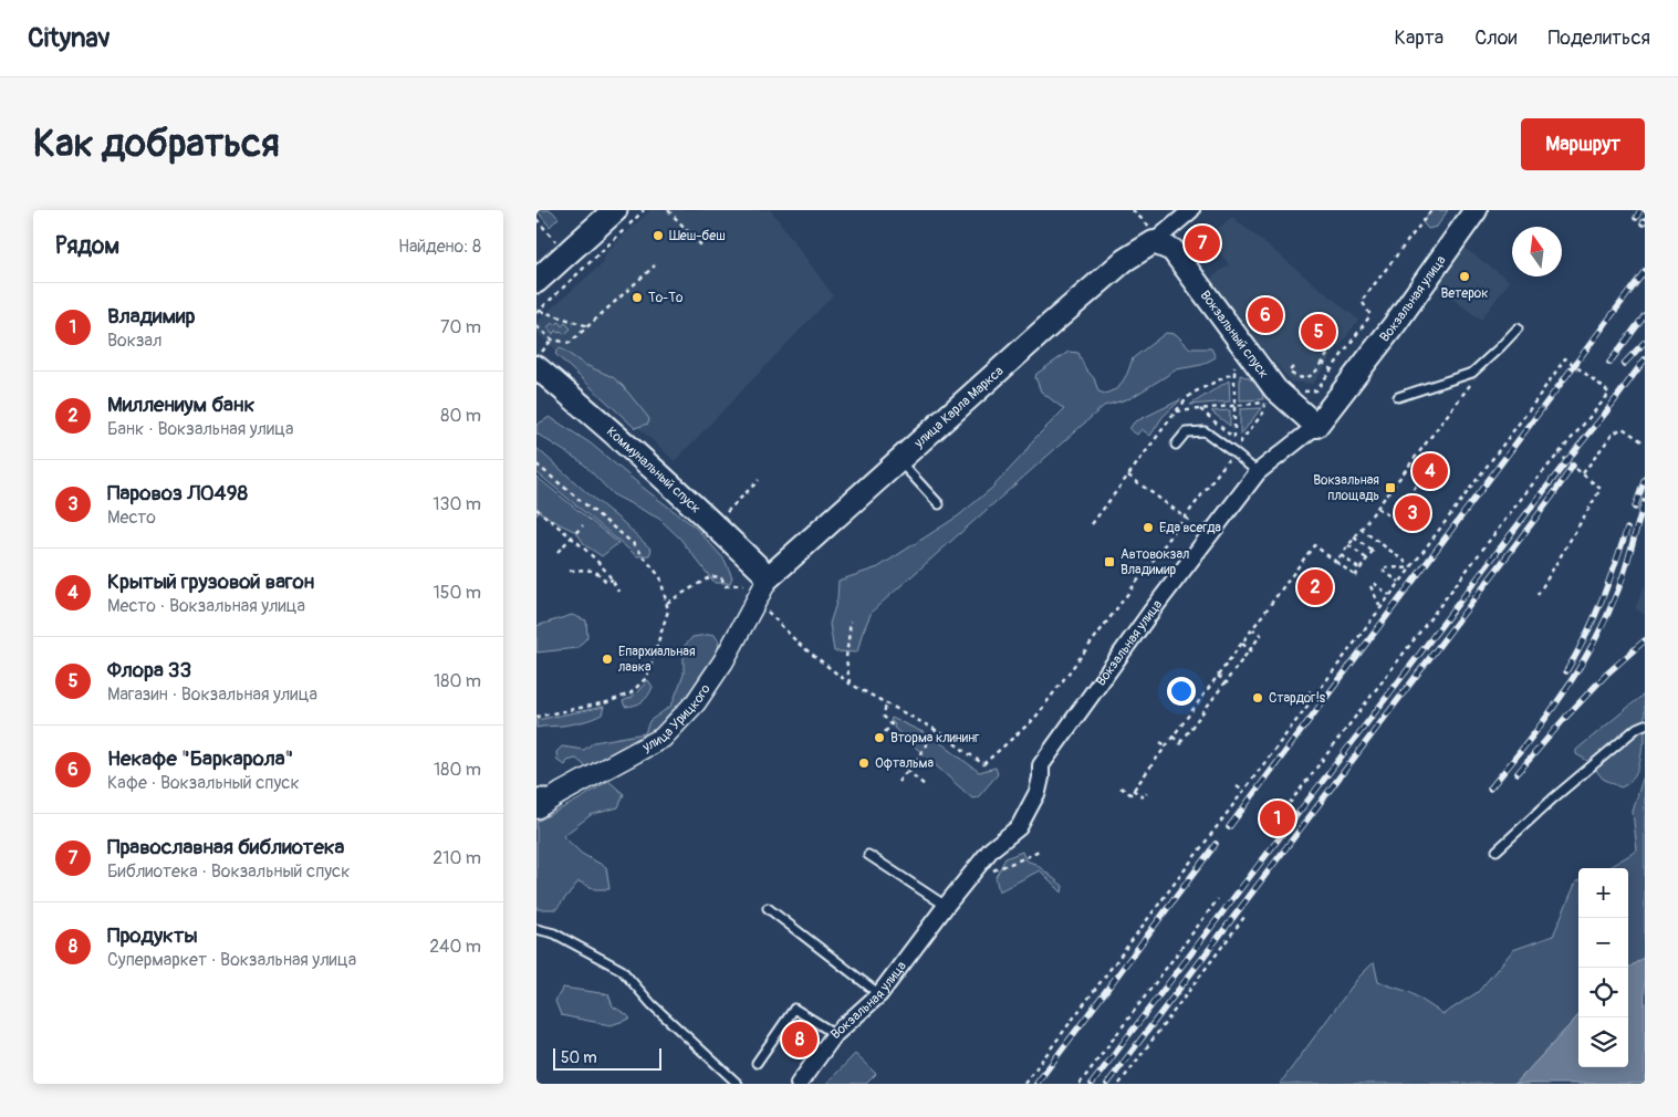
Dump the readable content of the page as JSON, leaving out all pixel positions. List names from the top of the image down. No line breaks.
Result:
{"streets":{"main road":["Вокзальная улица","Вокзальный спуск","улица Карла Маркса","Коммунальный спуск"],"street":["улица Урицкого"]},"crossings":[["Вокзальная улица","Вокзальный спуск"],["Вокзальный спуск","улица Карла Маркса"],["улица Карла Маркса","Коммунальный спуск"],["улица Карла Маркса","улица Урицкого"],["Коммунальный спуск","улица Урицкого"]],"places":{"other":["Шеш-беш","Ветерок","То-То","Еда всегда","Епархиальная лавка","Стардог!s","Вторма клининг","Офтальма"],"transit":["Вокзальная площадь","Автовокзал Владимир"]},"scale_bar":"50 m","north":"top","page":{"header":"Citynav","nav":["Карта","Слои","Поделиться"],"buttons":"Маршрут","title":"Как добраться","heading":["Рядом","Найдено: 8"],"pins":["7","6","5","4","3","2","1","8"],"list":[{"mark":"1","name":"Владимир","note":"Вокзал","value":"70 m"},{"mark":"2","name":"Миллениум банк","note":"Банк · Вокзальная улица","value":"80 m"},{"mark":"3","name":"Паровоз Л0498","note":"Место","value":"130 m"},{"mark":"4","name":"Крытый грузовой вагон","note":"Место · Вокзальная улица","value":"150 m"},{"mark":"5","name":"Флора 33","note":"Магазин · Вокзальная улица","value":"180 m"},{"mark":"6","name":"Некафе \"Баркарола\"","note":"Кафе · Вокзальный спуск","value":"180 m"},{"mark":"7","name":"Православная библиотека","note":"Библиотека · Вокзальный спуск","value":"210 m"},{"mark":"8","name":"Продукты","note":"Супермаркет · Вокзальная улица","value":"240 m"}],"map_buttons":["+","−"],"scale":"50 m"}}
